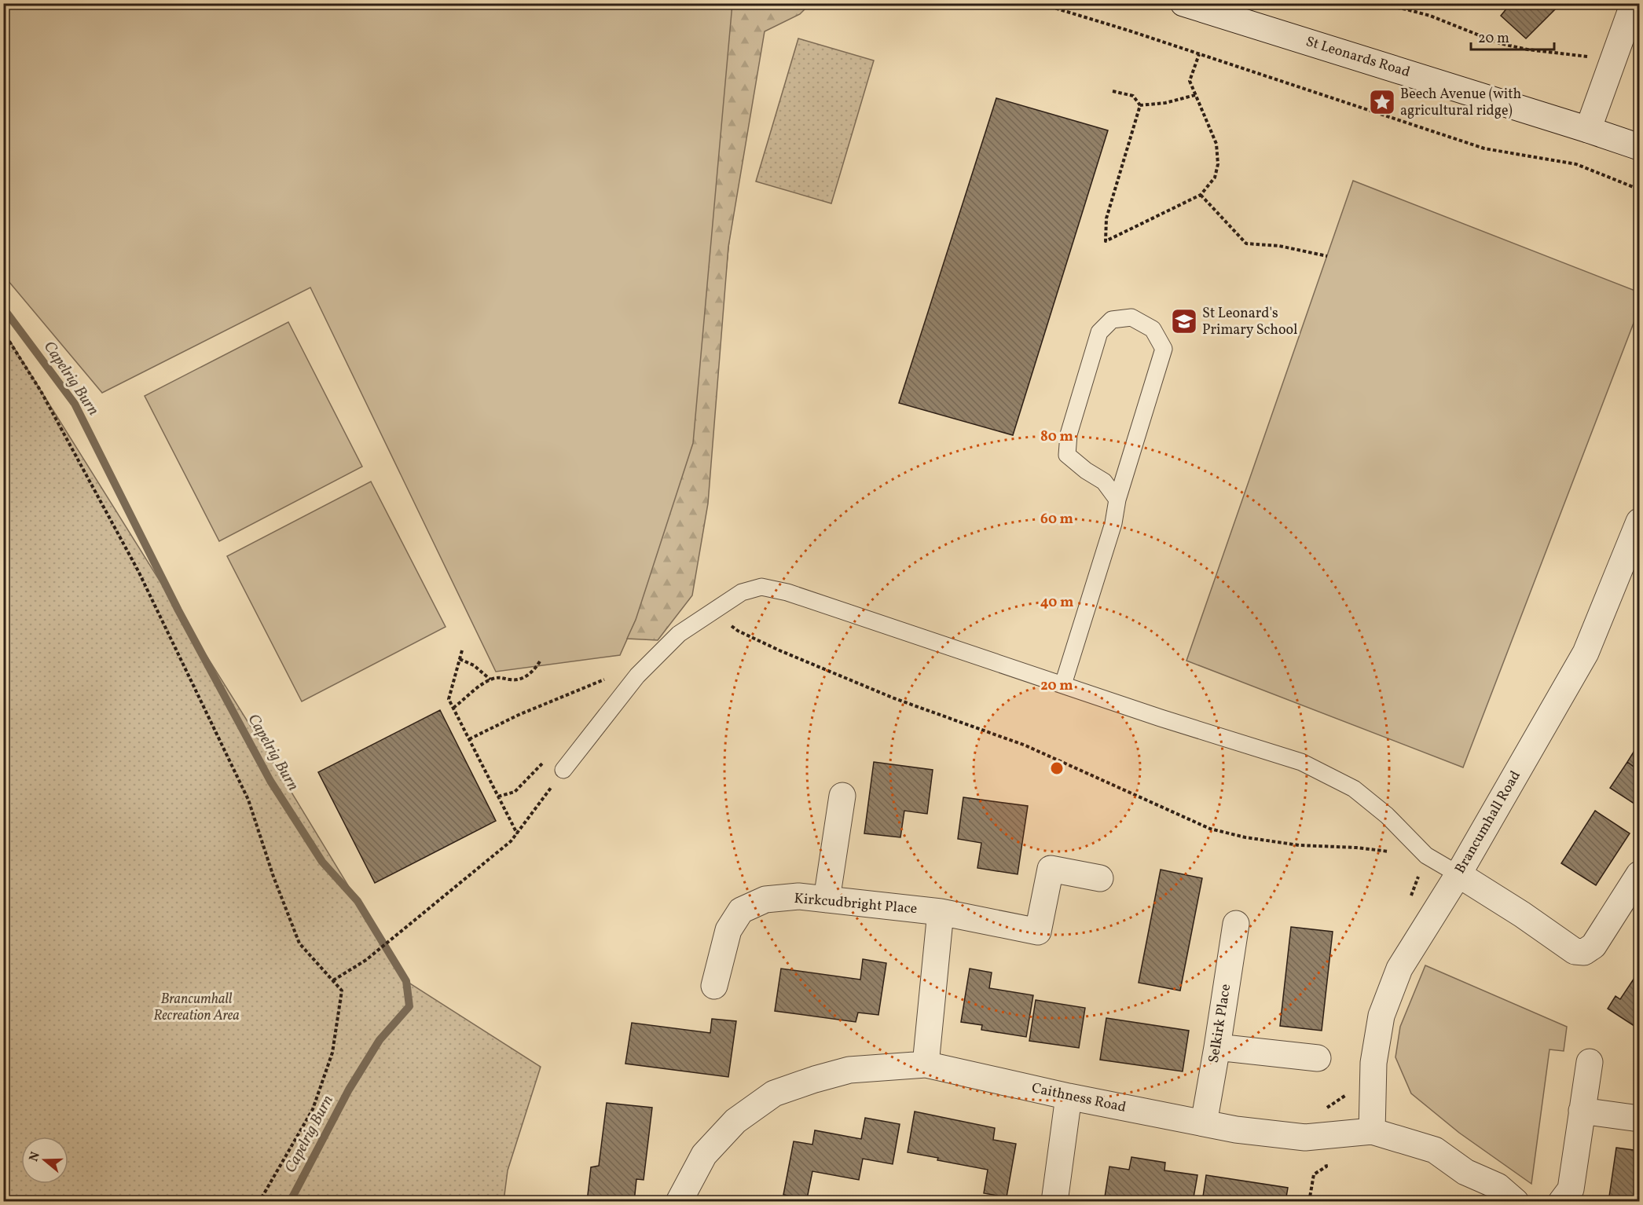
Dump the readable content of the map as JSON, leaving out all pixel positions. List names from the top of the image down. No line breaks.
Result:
{"streets":{"street":["St Leonards Road","Brancumhall Road","Kirkcudbright Place","Selkirk Place","Caithness Road"]},"crossings":[["Brancumhall Road","Caithness Road"],["Selkirk Place","Caithness Road"]],"water":["Capelrig Burn"],"parks":["Brancumhall Recreation Area"],"places":{"place":["Beech Avenue (with agricultural ridge)"],"school or university":["St Leonard's Primary School"]},"scale_bar":"20 m","north":"left","rings":["80 m","60 m","40 m","20 m"]}
